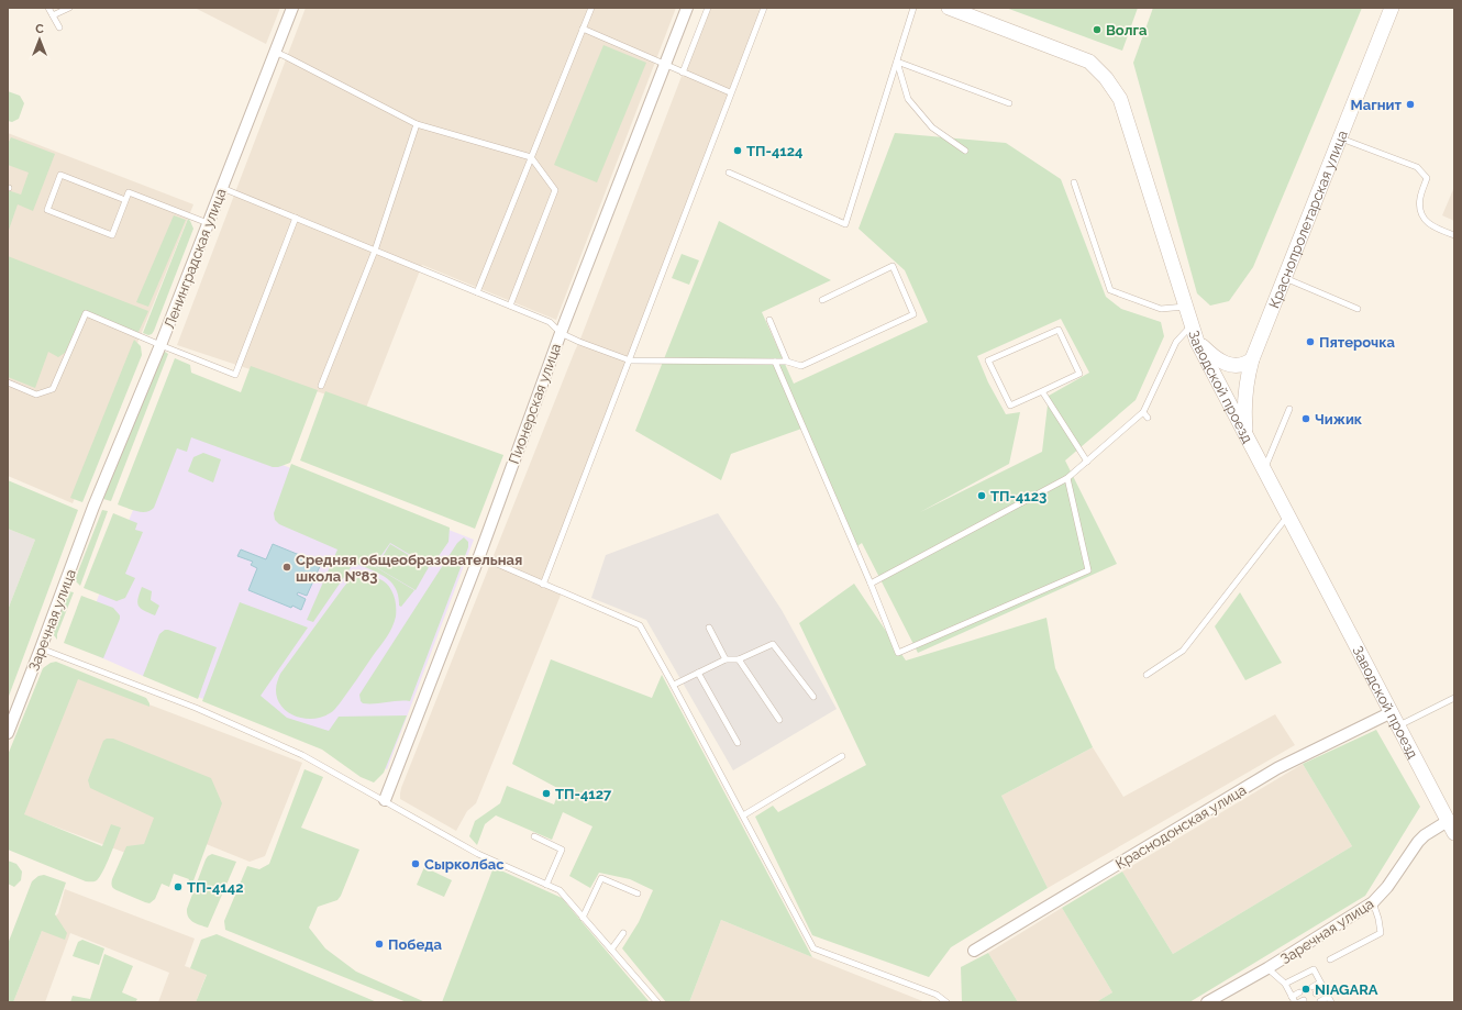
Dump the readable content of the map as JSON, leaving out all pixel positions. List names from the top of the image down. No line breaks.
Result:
{"streets":{"main road":["Краснопролетарская улица","Заводской проезд"],"street":["Ленинградская улица","Пионерская улица","Заречная улица","Краснодонская улица"]},"crossings":[["Краснопролетарская улица","Заводской проезд"],["Ленинградская улица","Заречная улица"],["Заводской проезд","Заречная улица"],["Заводской проезд","Краснодонская улица"]],"places":["Волга","Магнит","ТП-4124","Пятерочка","Чижик","ТП-4123","Средняя общеобразовательная школа №83","ТП-4127","Сырколбас","ТП-4142","Победа","NIAGARA"],"north":"top"}
